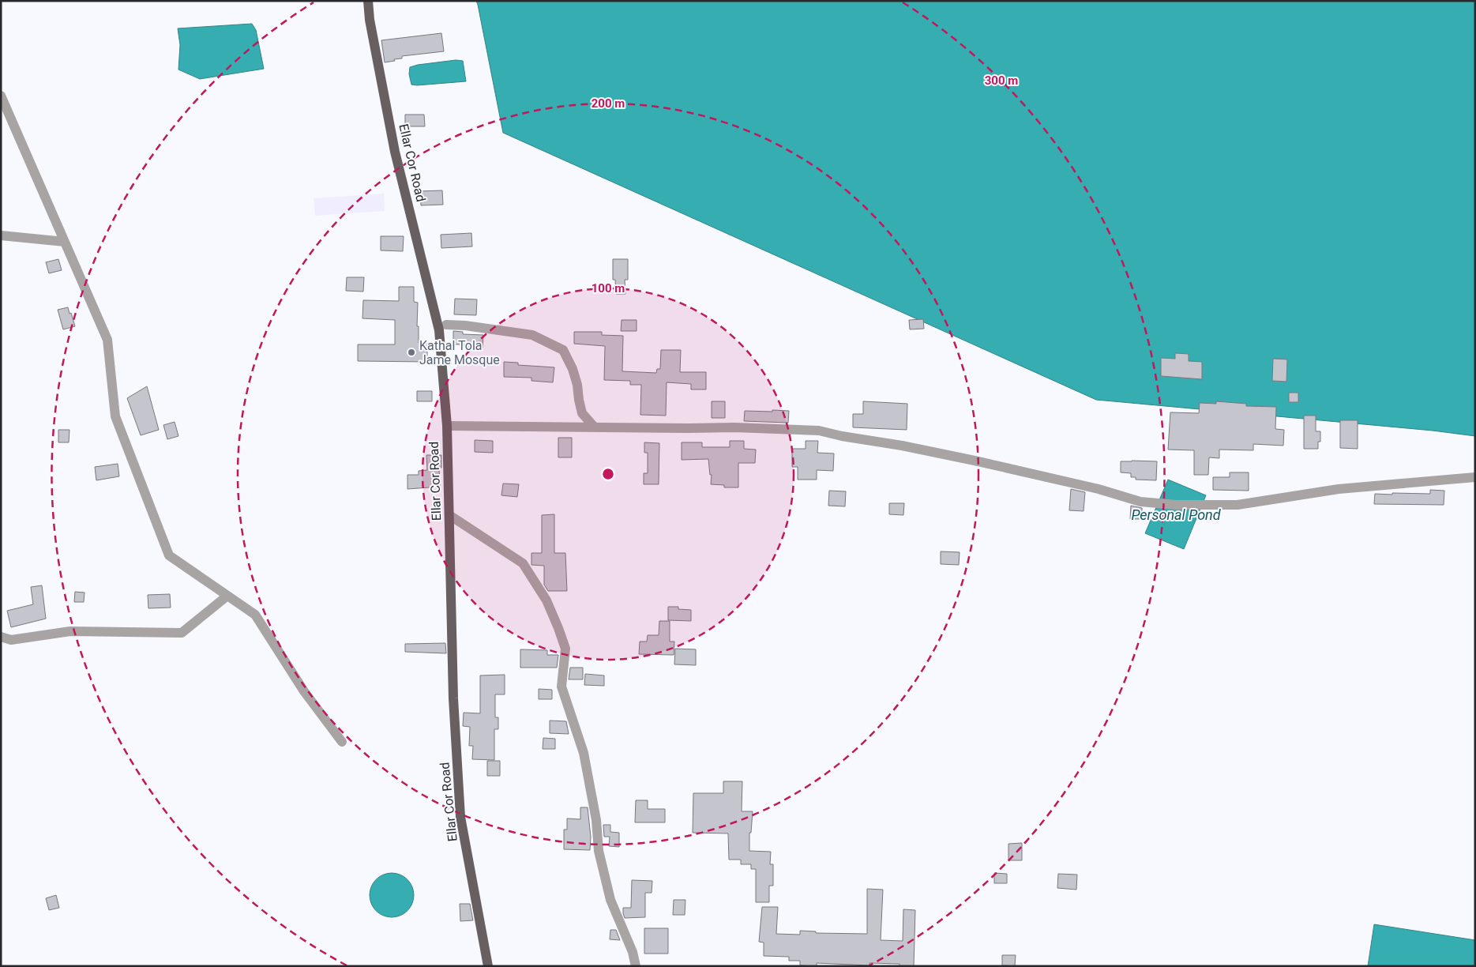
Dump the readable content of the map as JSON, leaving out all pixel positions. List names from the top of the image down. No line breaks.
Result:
{"streets":{"main road":["Ellar Cor Road"]},"water":["Personal Pond"],"places":["Kathal Tola Jame Mosque"],"rings":["300 m","200 m","100 m"]}
